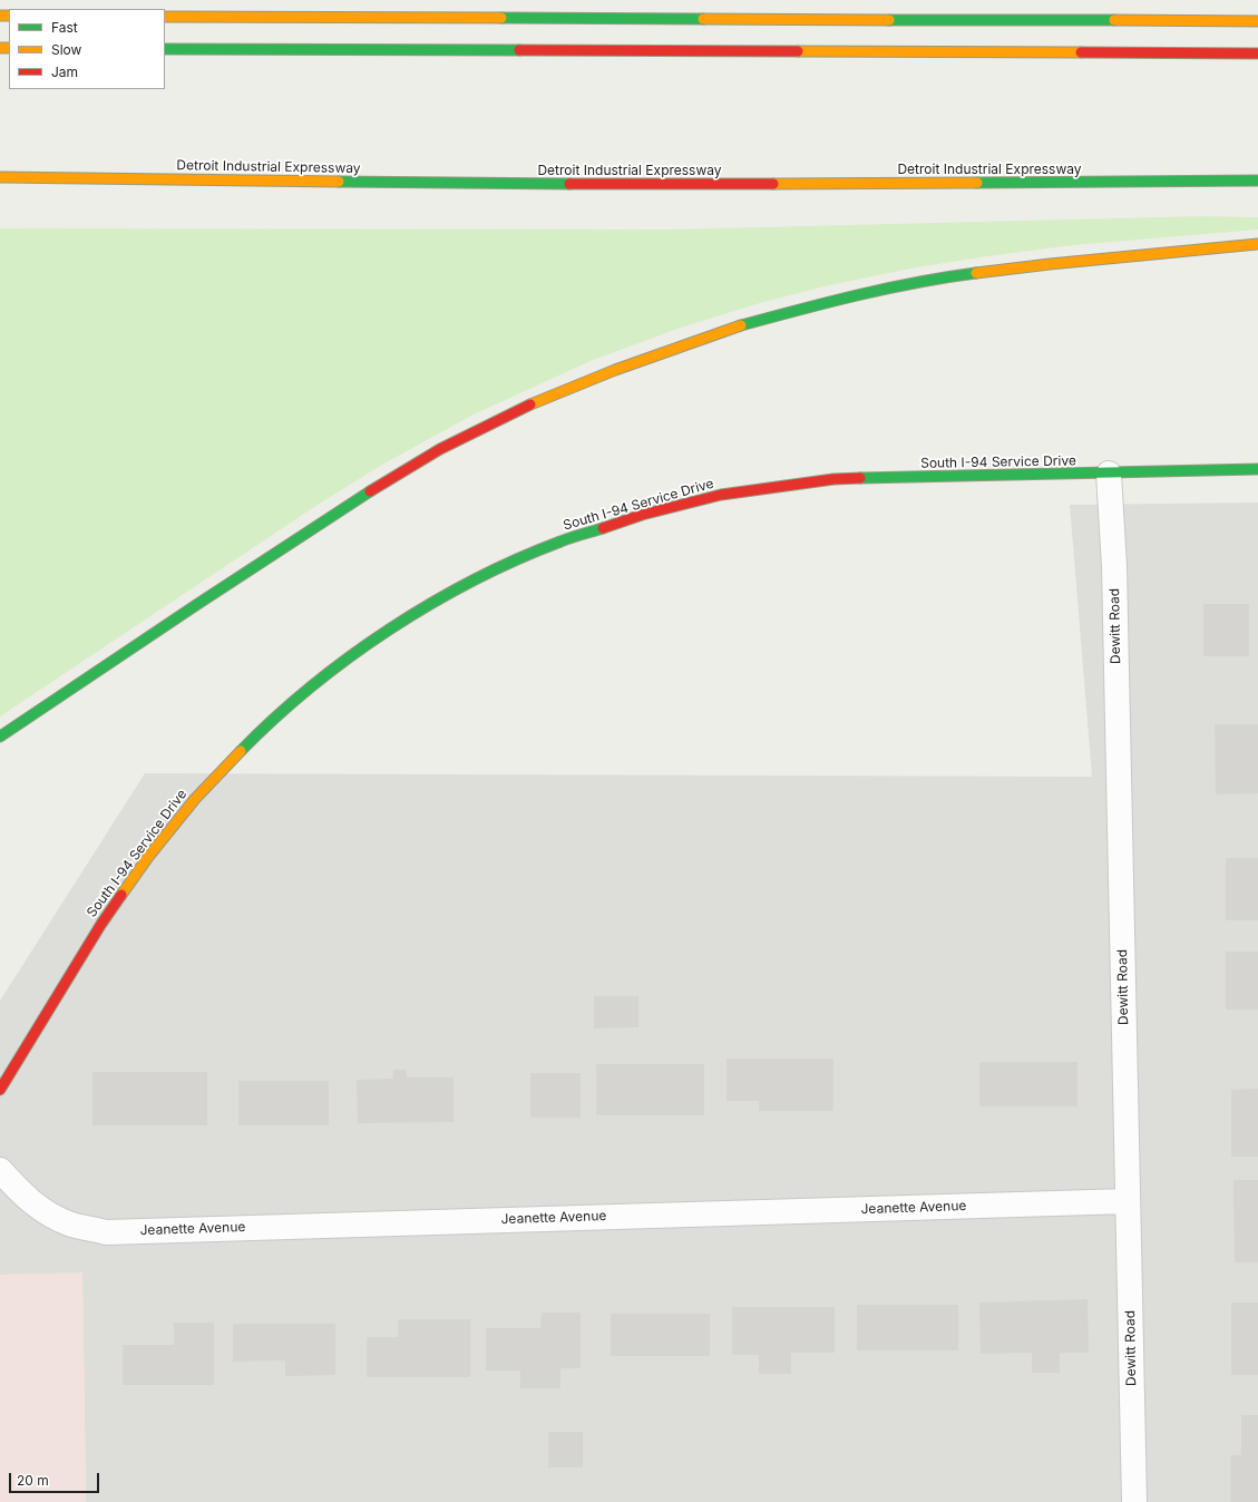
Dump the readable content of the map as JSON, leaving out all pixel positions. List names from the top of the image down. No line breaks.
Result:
{"streets":{"main road":["Detroit Industrial Expressway","South I-94 Service Drive"],"street":["Dewitt Road","Jeanette Avenue"]},"crossings":[["South I-94 Service Drive","Dewitt Road"],["Dewitt Road","Jeanette Avenue"]],"legend":["Fast","Slow","Jam"],"scale_bar":"20 m"}
